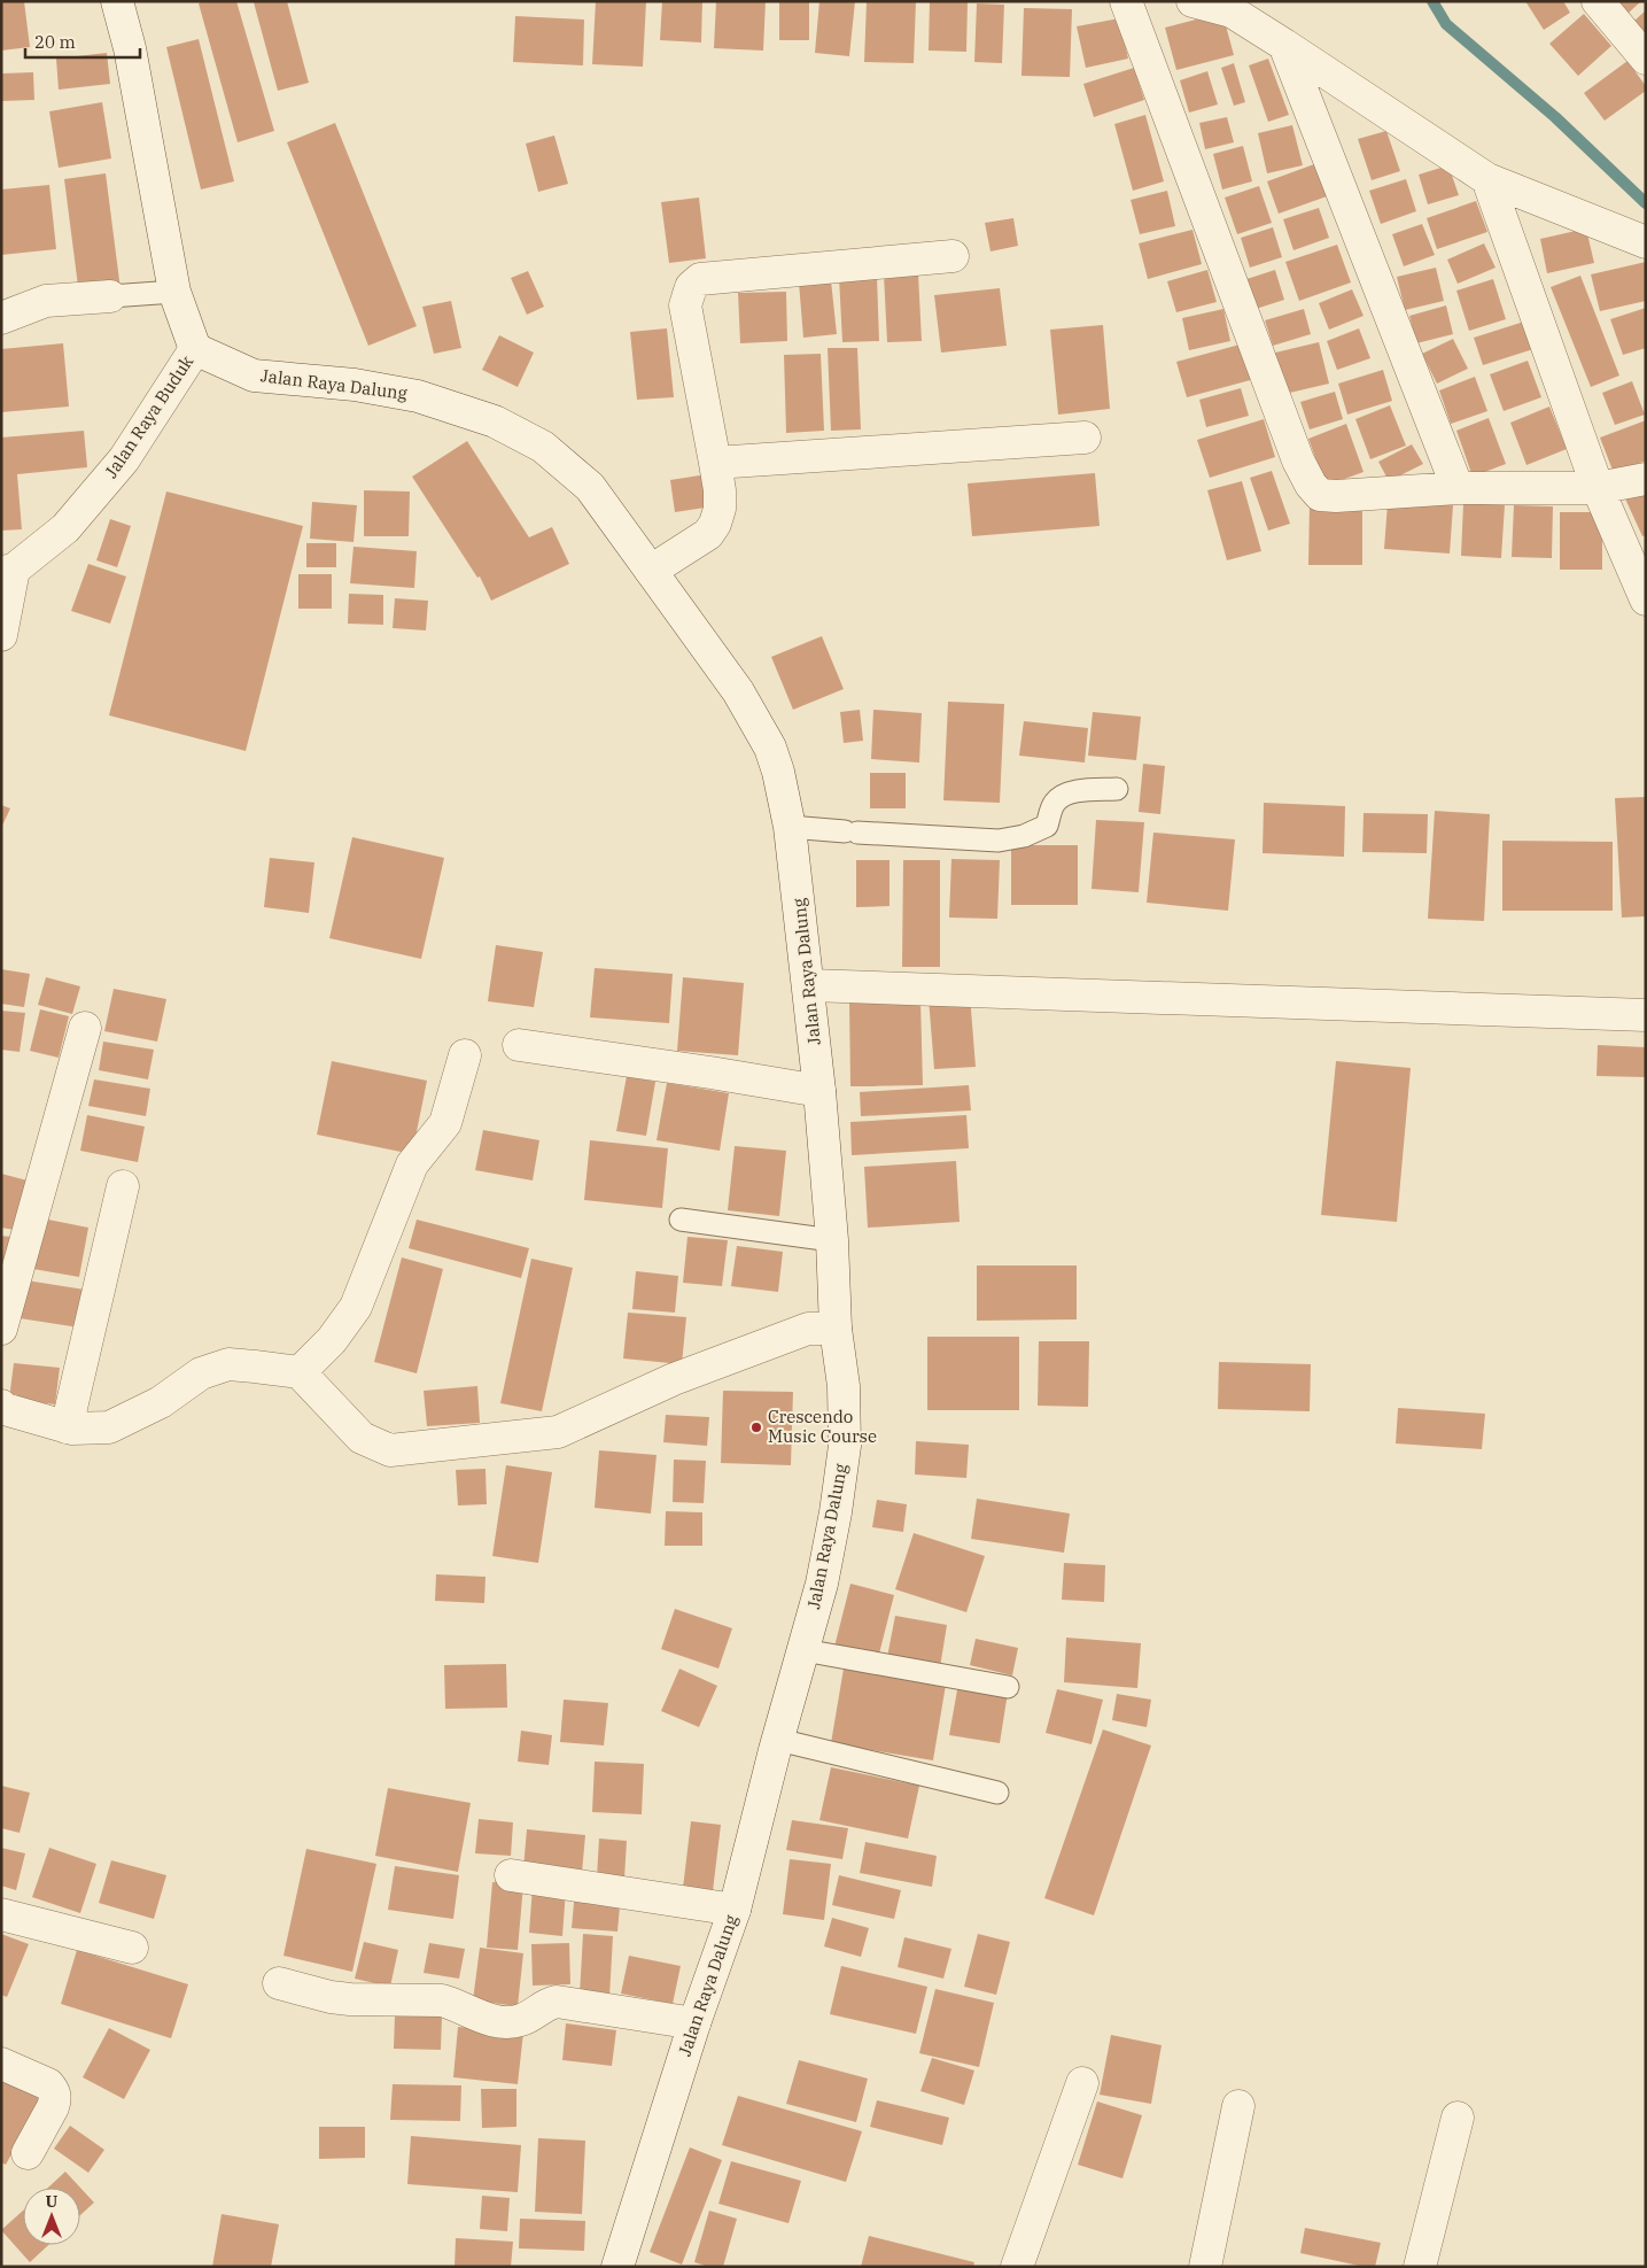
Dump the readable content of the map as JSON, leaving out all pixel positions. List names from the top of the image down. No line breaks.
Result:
{"streets":{"street":["Jalan Raya Dalung","Jalan Raya Buduk"]},"crossings":[["Jalan Raya Dalung","Jalan Raya Buduk"]],"places":["Crescendo Music Course"],"scale_bar":"20 m","north":"top"}
